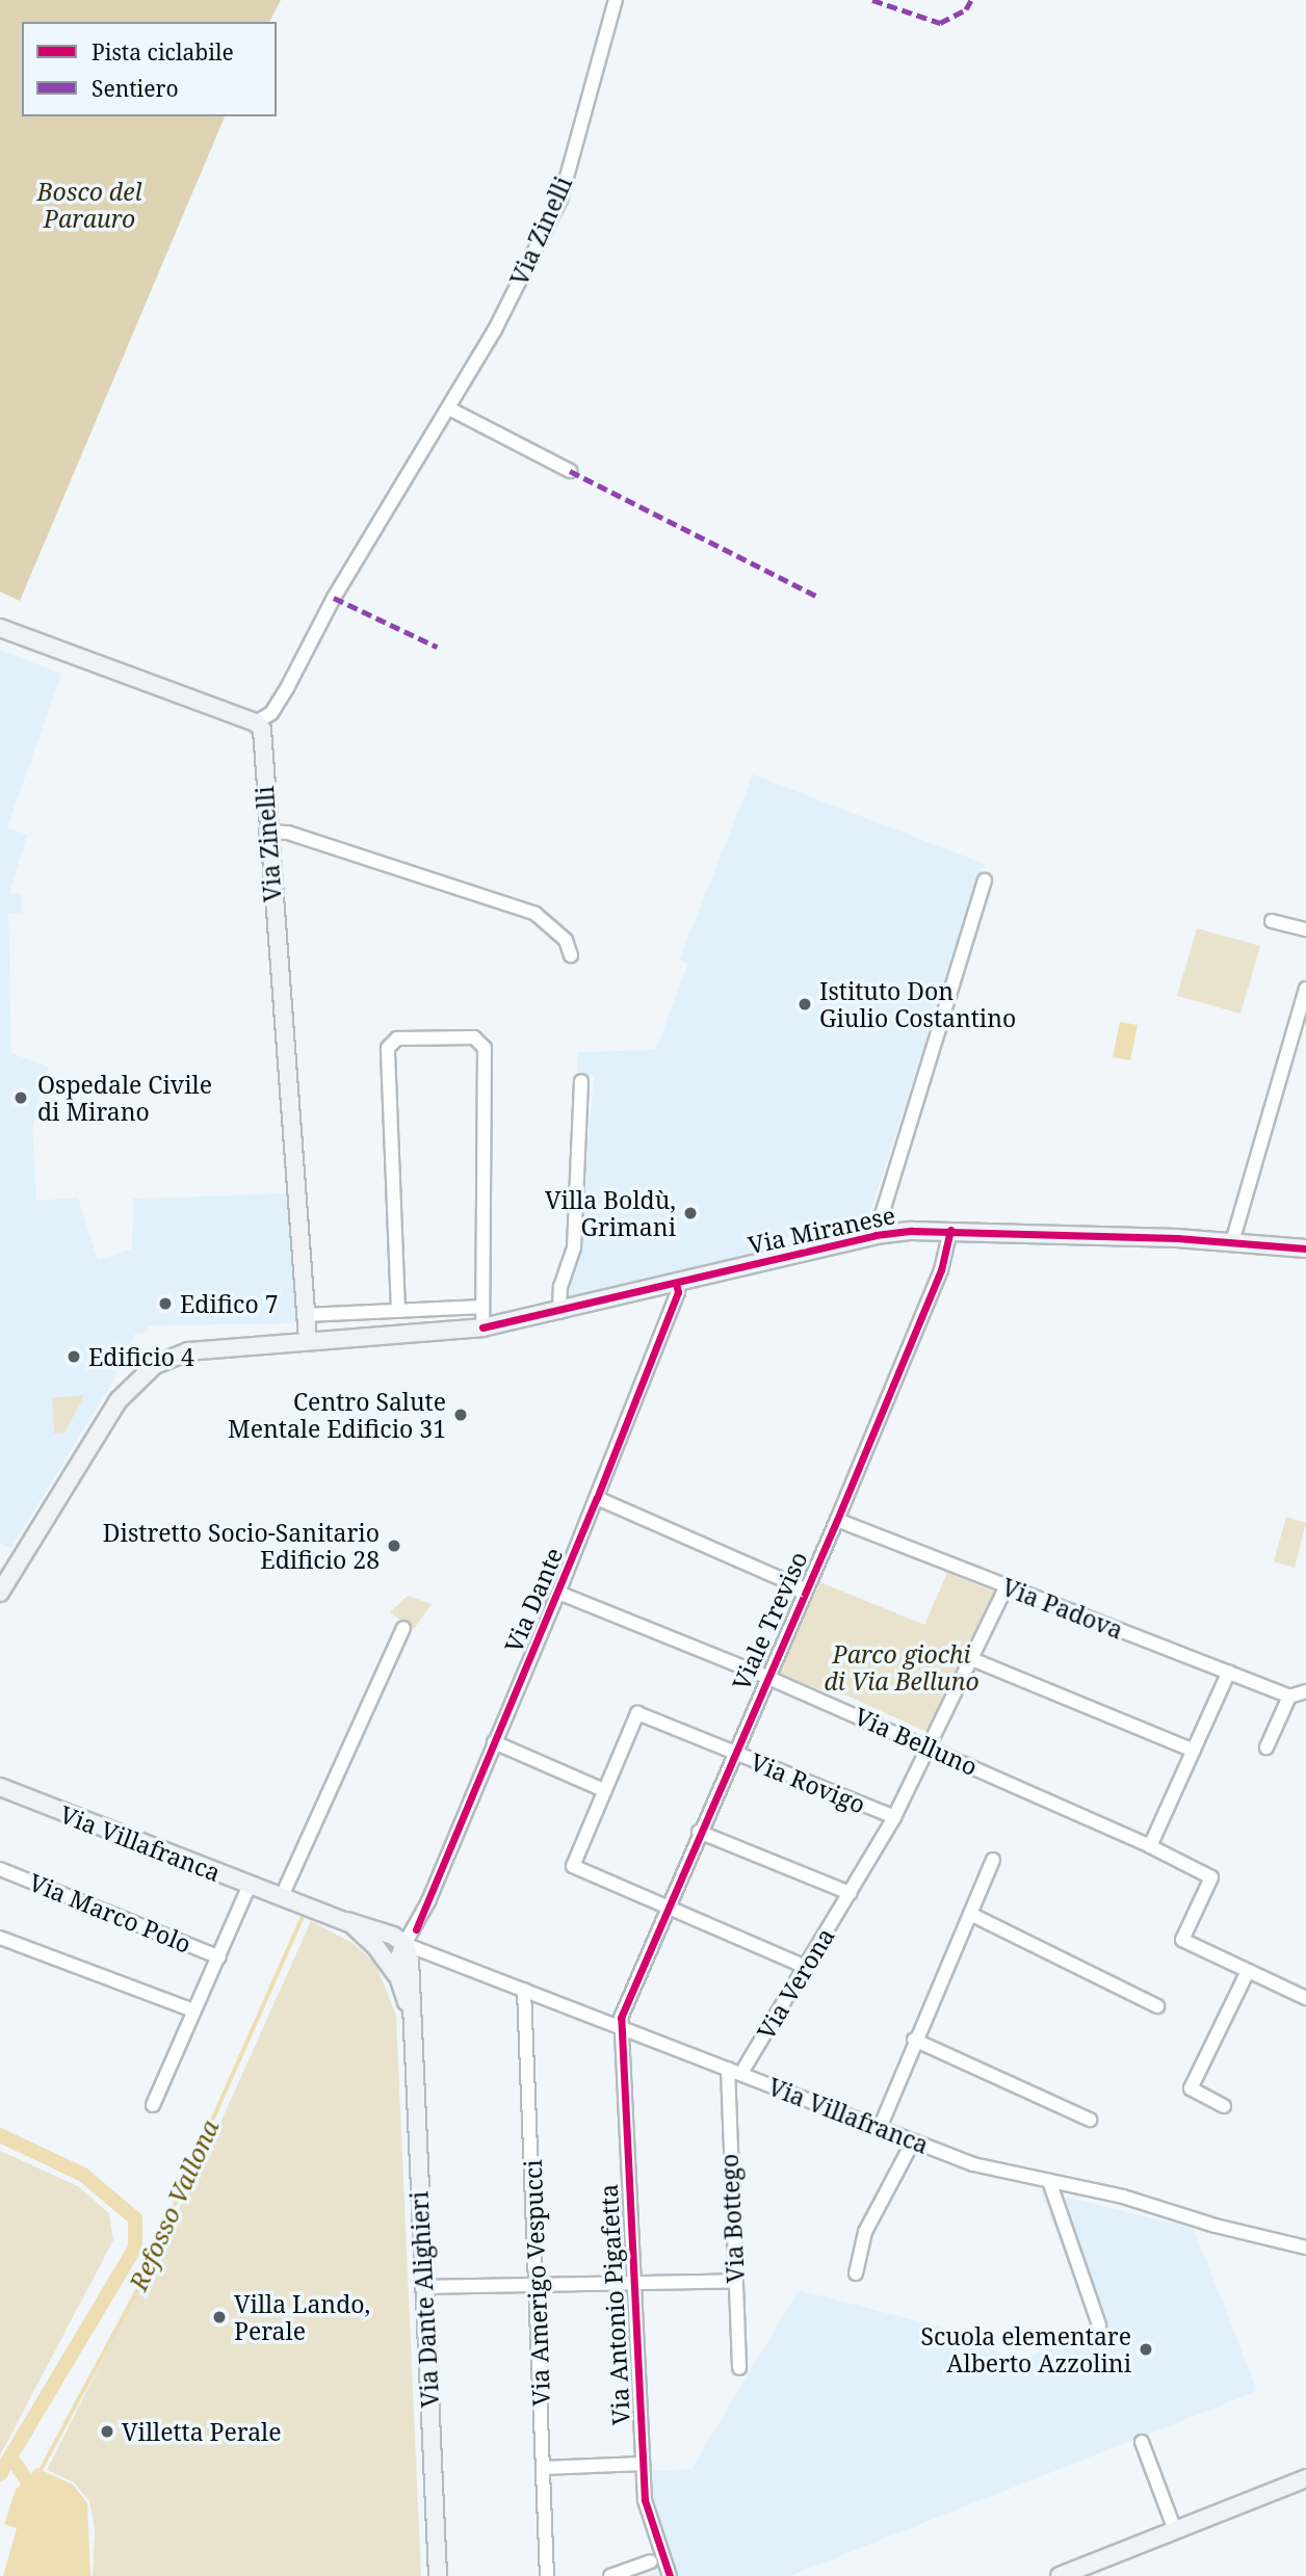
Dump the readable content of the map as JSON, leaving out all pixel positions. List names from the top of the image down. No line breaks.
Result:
{"streets":{"main road":["Via Zinelli","Via Miranese","Via Villafranca","Via Dante Alighieri"],"street":["Via Dante","Via Padova","Viale Treviso","Via Belluno","Via Rovigo","Via Marco Polo","Via Verona","Via Bottego","Via Amerigo Vespucci","Via Antonio Pigafetta"]},"crossings":[["Via Zinelli","Via Miranese"],["Via Miranese","Via Dante"],["Via Miranese","Viale Treviso"],["Via Dante","Via Belluno"],["Via Dante","Via Villafranca"],["Via Dante","Via Dante Alighieri"],["Via Padova","Viale Treviso"],["Via Padova","Via Verona"],["Viale Treviso","Via Belluno"],["Viale Treviso","Via Rovigo"],["Viale Treviso","Via Villafranca"],["Viale Treviso","Via Antonio Pigafetta"],["Via Belluno","Via Verona"],["Via Rovigo","Via Verona"],["Via Villafranca","Via Verona"],["Via Villafranca","Via Bottego"],["Via Villafranca","Via Amerigo Vespucci"],["Via Villafranca","Via Dante Alighieri"],["Via Villafranca","Via Antonio Pigafetta"],["Via Verona","Via Bottego"]],"water":["Refosso Vallona"],"parks":["Bosco del Parauro","Parco giochi di Via Belluno"],"places":["Istituto Don Giulio Costantino","Ospedale Civile di Mirano","Villa Boldù, Grimani","Edifico 7","Edificio 4","Centro Salute Mentale Edificio 31","Distretto Socio-Sanitario Edificio 28","Villa Lando, Perale","Scuola elementare Alberto Azzolini","Villetta Perale"],"legend":["Pista ciclabile","Sentiero"]}
